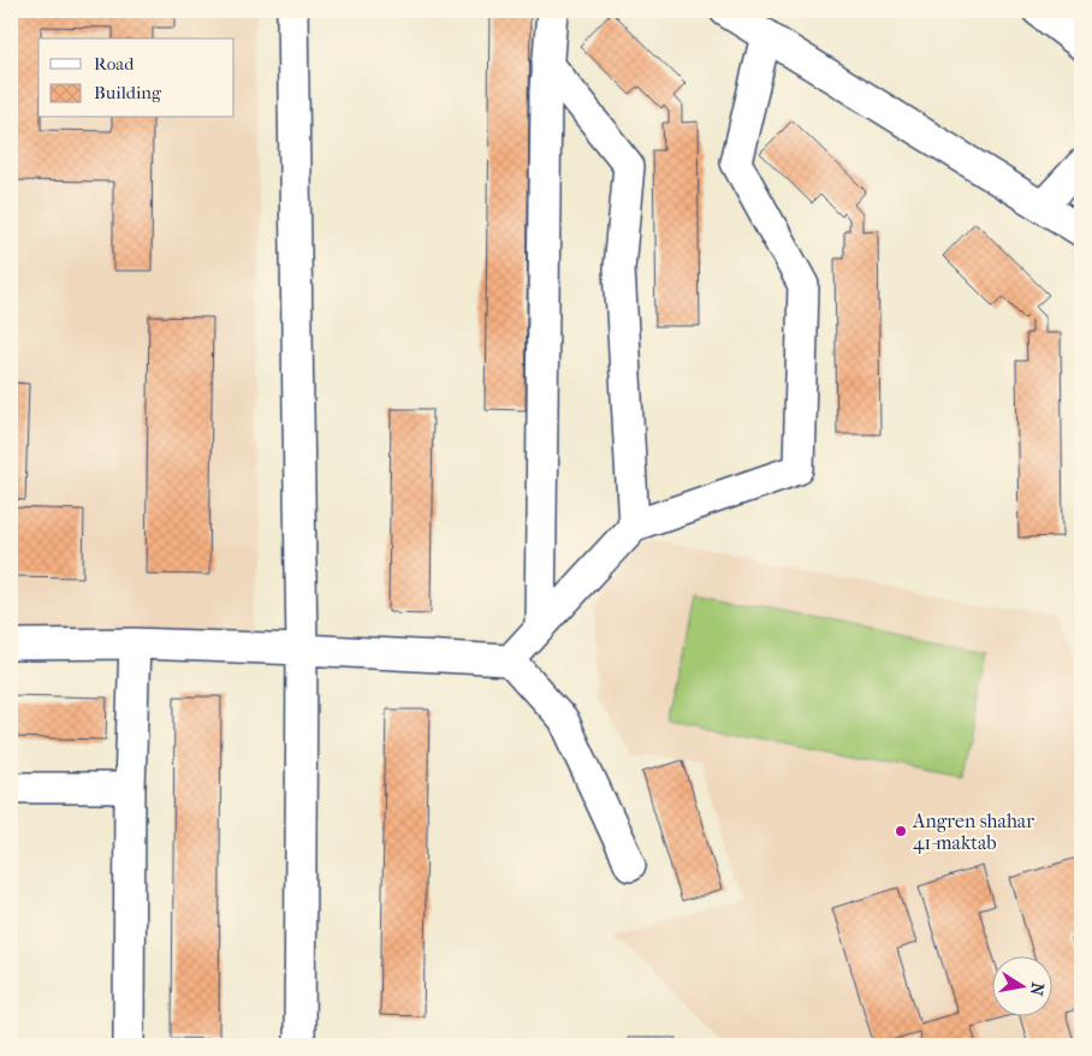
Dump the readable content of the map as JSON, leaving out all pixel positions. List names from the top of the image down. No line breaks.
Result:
{"places":["Angren shahar 41-maktab"],"legend":["Road","Building"],"north":"right"}
